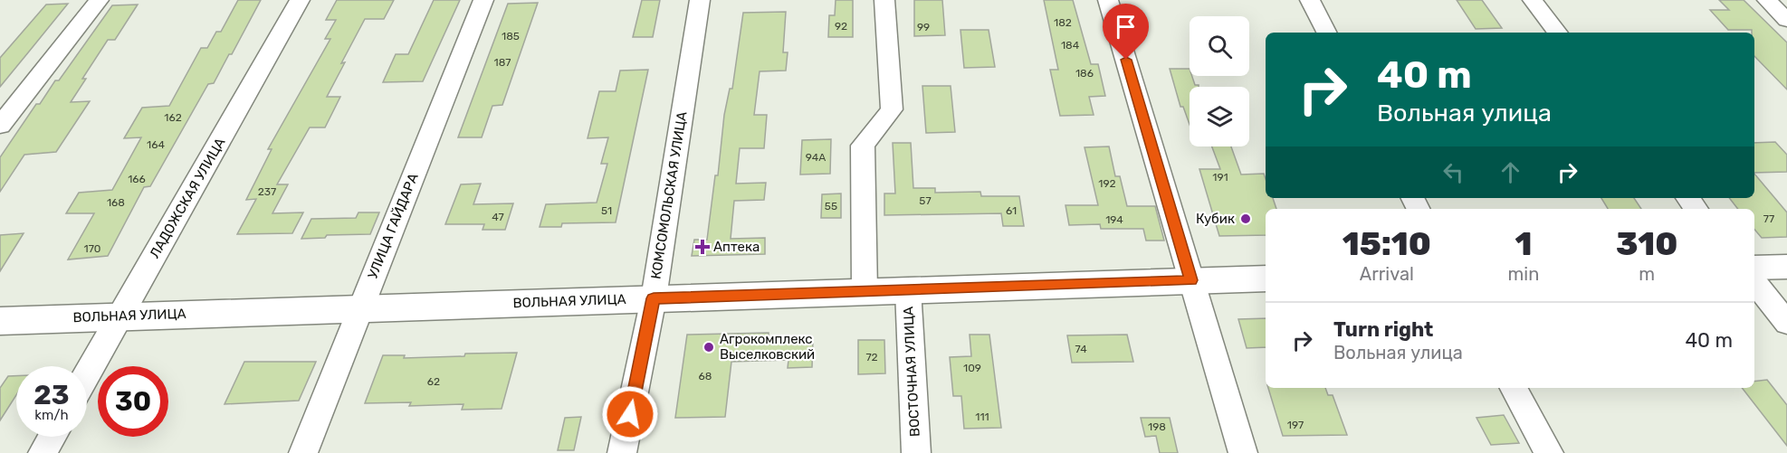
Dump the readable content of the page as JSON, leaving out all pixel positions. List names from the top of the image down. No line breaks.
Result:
{"streets":{"main road":["ВОЛЬНАЯ УЛИЦА"],"street":["КОМСОМОЛЬСКАЯ УЛИЦА","ЛАДОЖСКАЯ УЛИЦА","УЛИЦА ГАЙДАРА","ВОСТОЧНАЯ УЛИЦА"]},"crossings":[["КОМСОМОЛЬСКАЯ УЛИЦА","ВОЛЬНАЯ УЛИЦА"],["ЛАДОЖСКАЯ УЛИЦА","ВОЛЬНАЯ УЛИЦА"],["УЛИЦА ГАЙДАРА","ВОЛЬНАЯ УЛИЦА"],["ВОЛЬНАЯ УЛИЦА","ВОСТОЧНАЯ УЛИЦА"]],"places":{"other":["Кубик","Агрокомплекс Выселковский"],"health":["Аптека"]},"house_numbers":["182","92","99","185","184","187","186","162","164","94А","191","166","192","237","57","168","55","51","61","47","77","194","170","74","72","109","68","62","111","197","198"],"page":{"turn":["40 m","Вольная улица"],"eta":["15:10","Arrival","1","min","310","m"],"list":[{"name":"Turn right","note":"Вольная улица","value":"40 m"}],"speed":"23 km/h","limit":"30"}}
